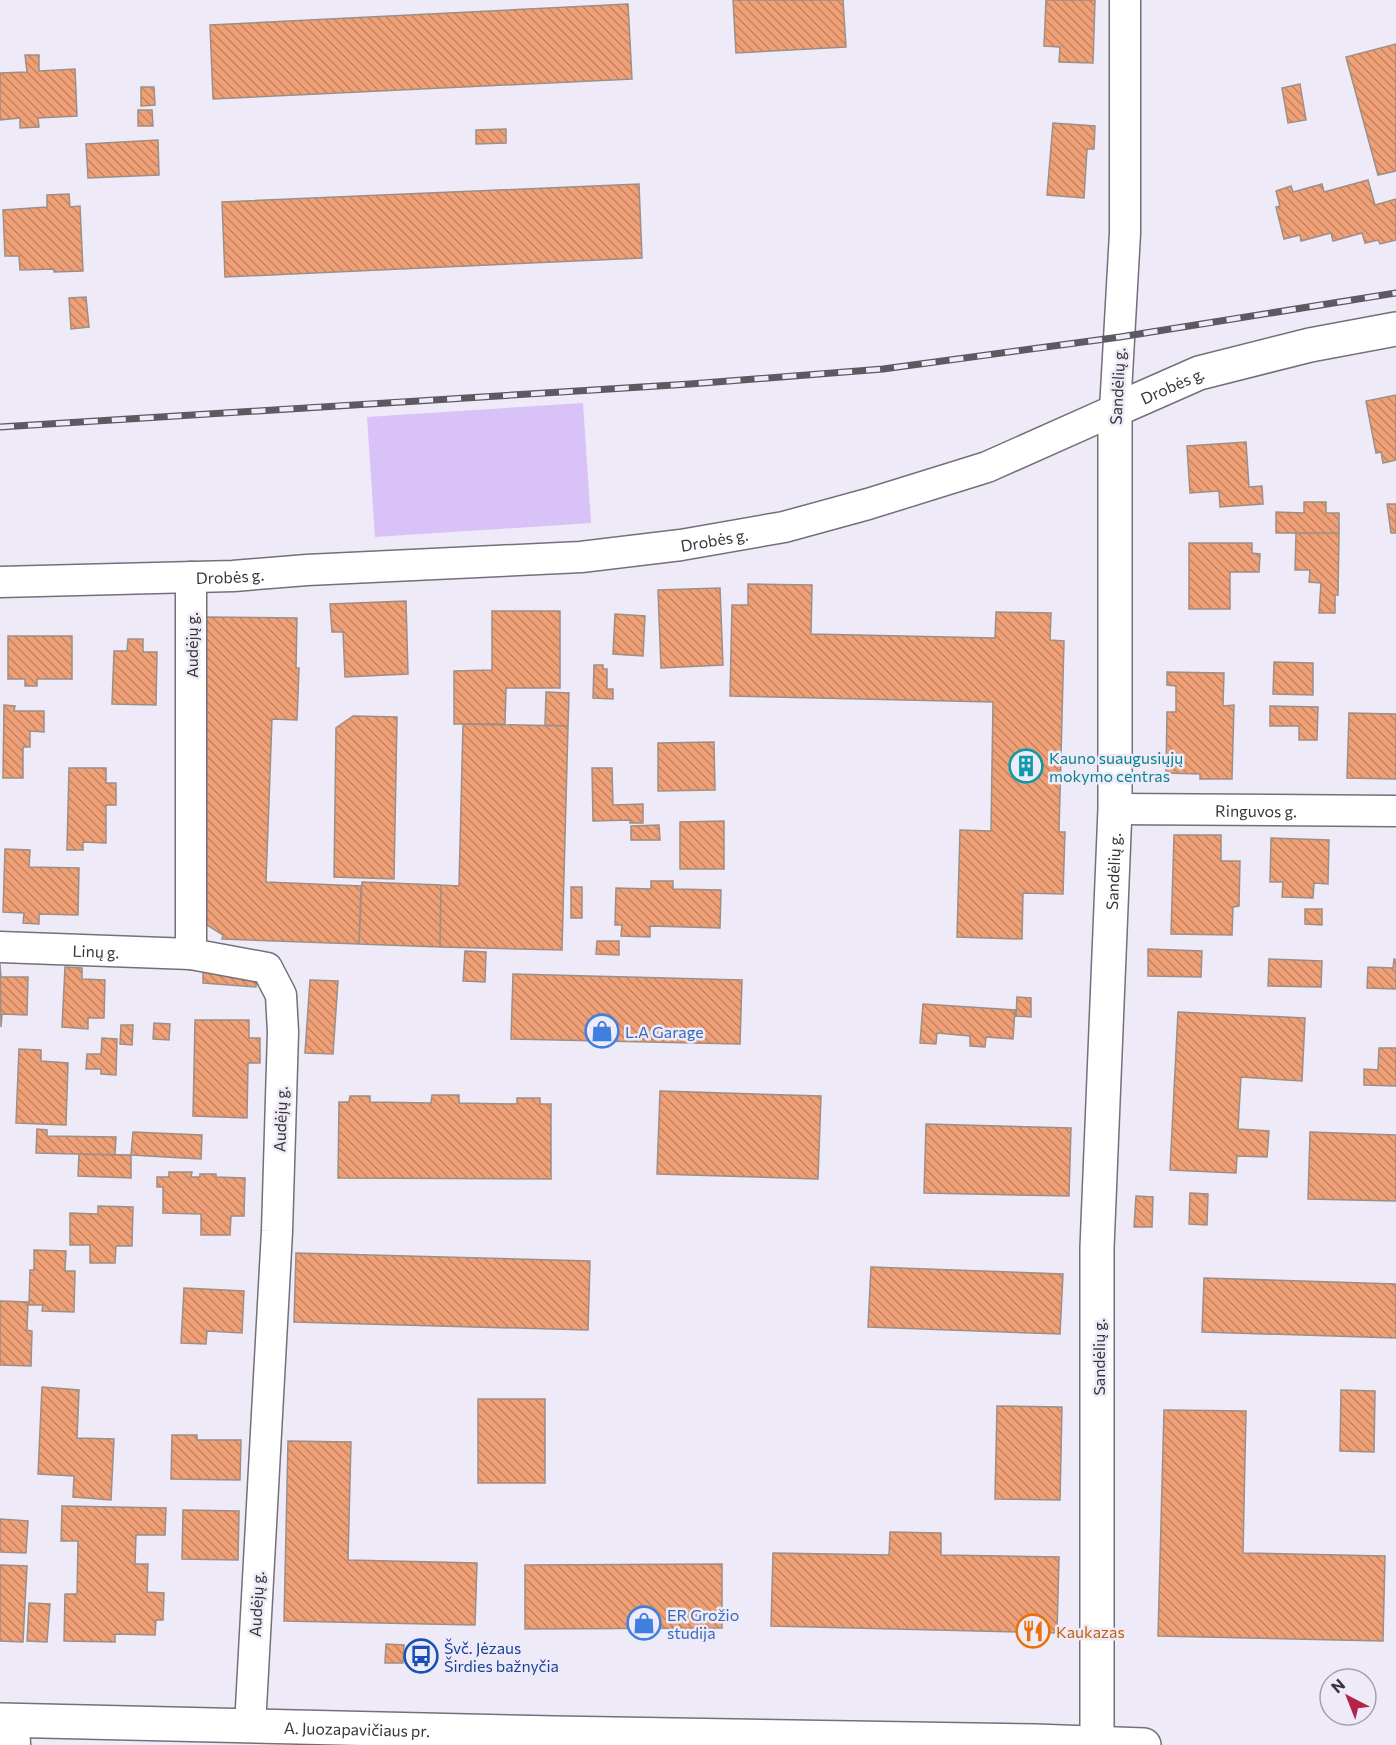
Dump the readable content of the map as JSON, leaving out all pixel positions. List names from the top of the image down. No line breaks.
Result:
{"streets":{"street":["Sandėlių g.","Drobės g.","Audėjų g.","Ringuvos g.","Linų g.","A. Juozapavičiaus pr."]},"crossings":[["Sandėlių g.","Drobės g."],["Sandėlių g.","Ringuvos g."],["Sandėlių g.","A. Juozapavičiaus pr."],["Drobės g.","Audėjų g."],["Audėjų g.","Linų g."],["Audėjų g.","A. Juozapavičiaus pr."]],"places":{"building":["Kauno suaugusiųjų mokymo centras"],"shop":["L.A Garage","ER Grožio studija"],"restaurant":["Kaukazas"],"bus stop":["Švč. Jėzaus Širdies bažnyčia"]},"north":"top left"}
